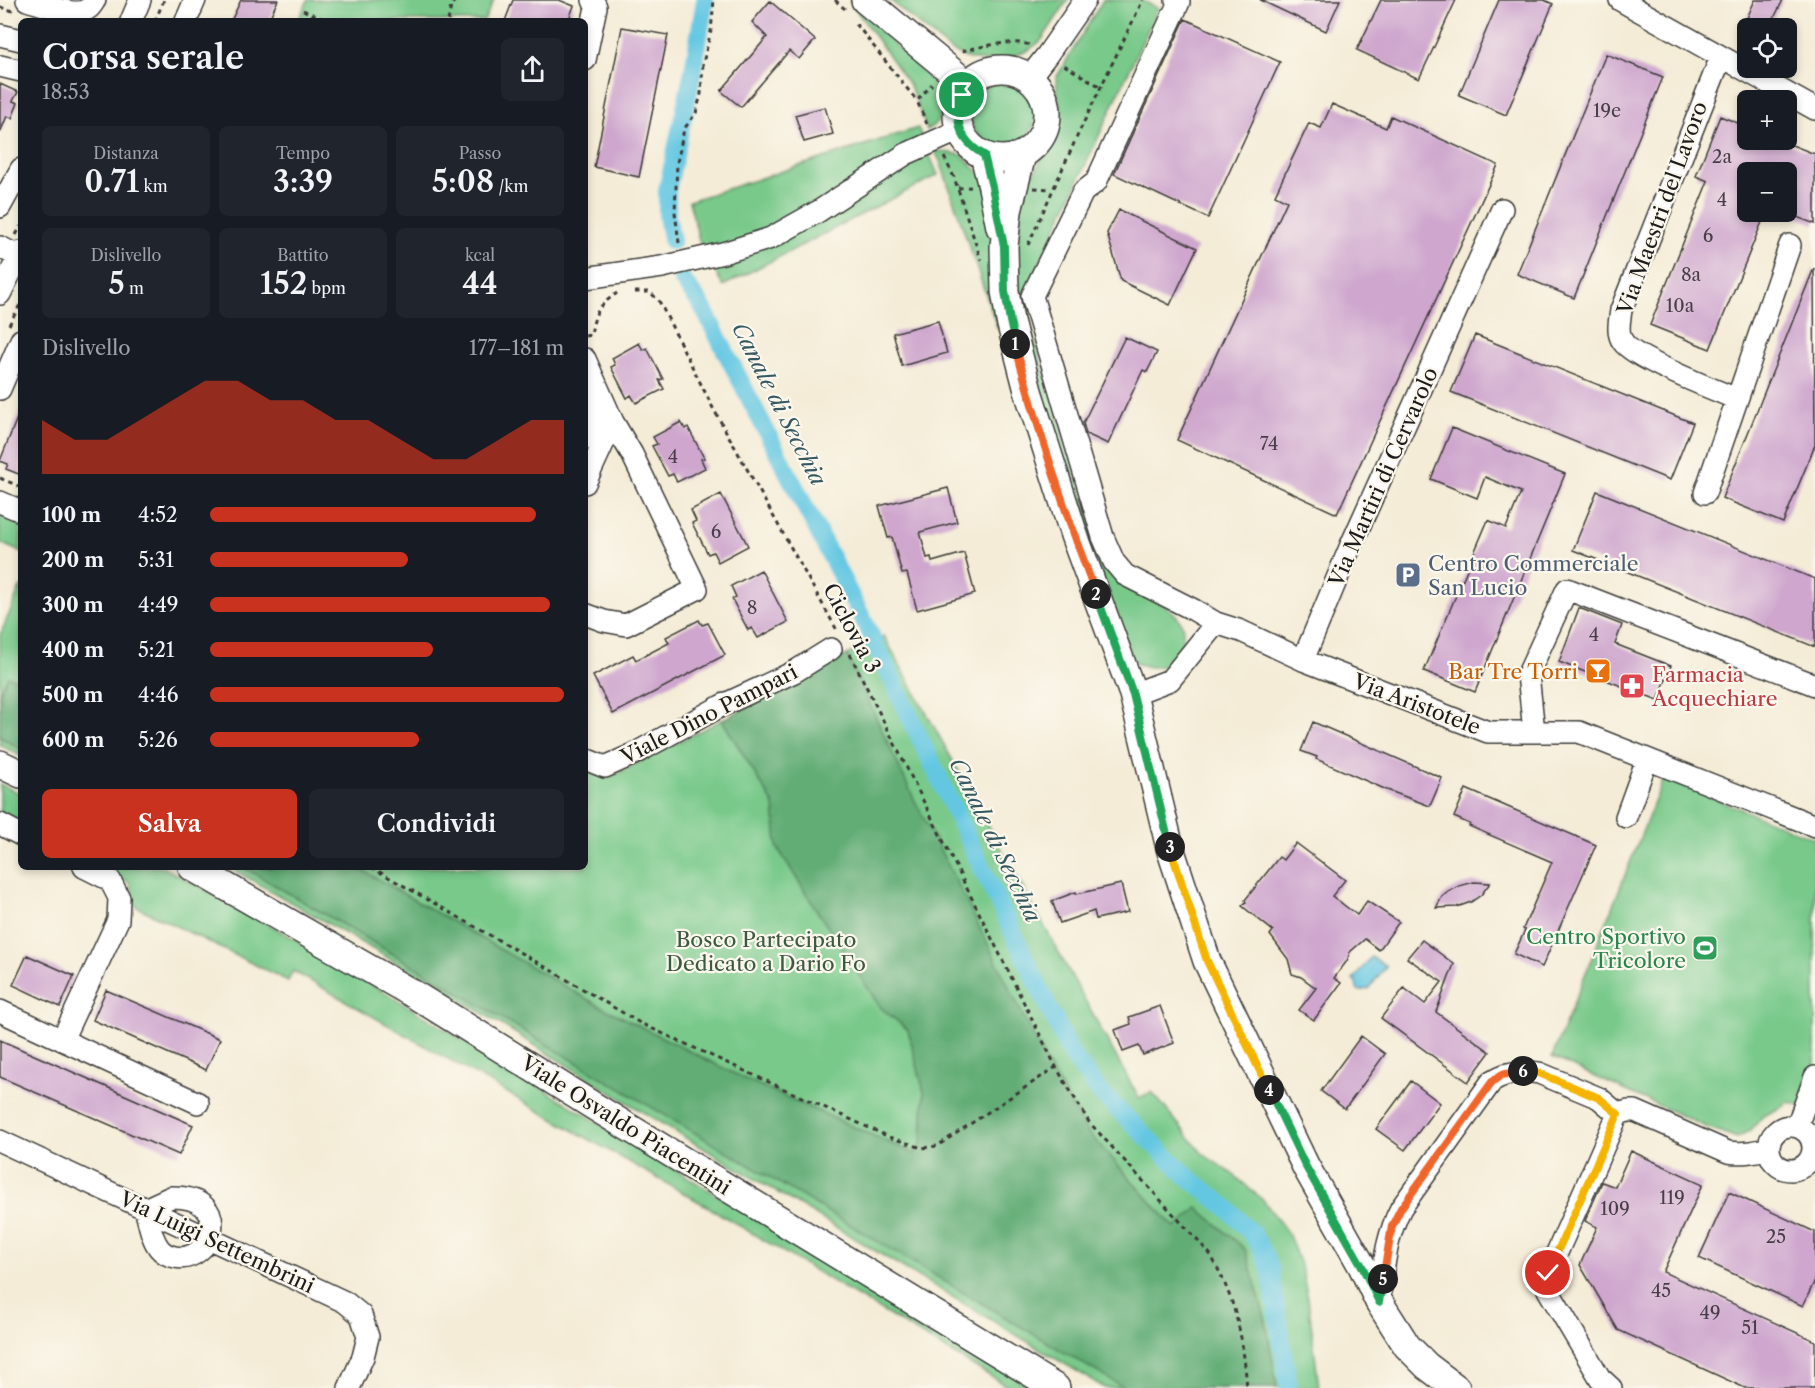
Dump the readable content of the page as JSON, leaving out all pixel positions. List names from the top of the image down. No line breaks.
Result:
{"streets":{"main road":["Viale Osvaldo Piacentini"],"street":["Via Maestri del Lavoro","Via Martiri di Cervarolo","Via Aristotele","Viale Dino Pampari","Via Luigi Settembrini"],"path":["Ciclovia 3"]},"crossings":[["Via Martiri di Cervarolo","Via Aristotele"],["Ciclovia 3","Viale Dino Pampari"]],"water":["Canale di Secchia"],"parks":["Bosco Partecipato Dedicato a Dario Fo"],"places":{"parking":["Centro Commerciale San Lucio"],"bar":["Bar Tre Torri"],"pharmacy":["Farmacia Acquechiare"],"sports":["Centro Sportivo Tricolore"]},"house_numbers":["19e","2a","4","6","8a","10a","74","4","6","8","4","119","109","25","45","49","51"],"page":{"map_buttons":["+","−"],"heading":["Corsa serale","18:53"],"stats":[["Distanza","0.71 km"],["Tempo","3:39"],["Passo","5:08 /km"],["Dislivello","5 m"],["Battito","152 bpm"],["kcal","44"]],"chart":["Dislivello","177–181 m"],"pins":["1","2","3","6","4","5"],"list":[{"name":"100 m","note":"4:52"},{"name":"200 m","note":"5:31"},{"name":"300 m","note":"4:49"},{"name":"400 m","note":"5:21"},{"name":"500 m","note":"4:46"},{"name":"600 m","note":"5:26"}],"buttons":["Salva","Condividi"]}}
